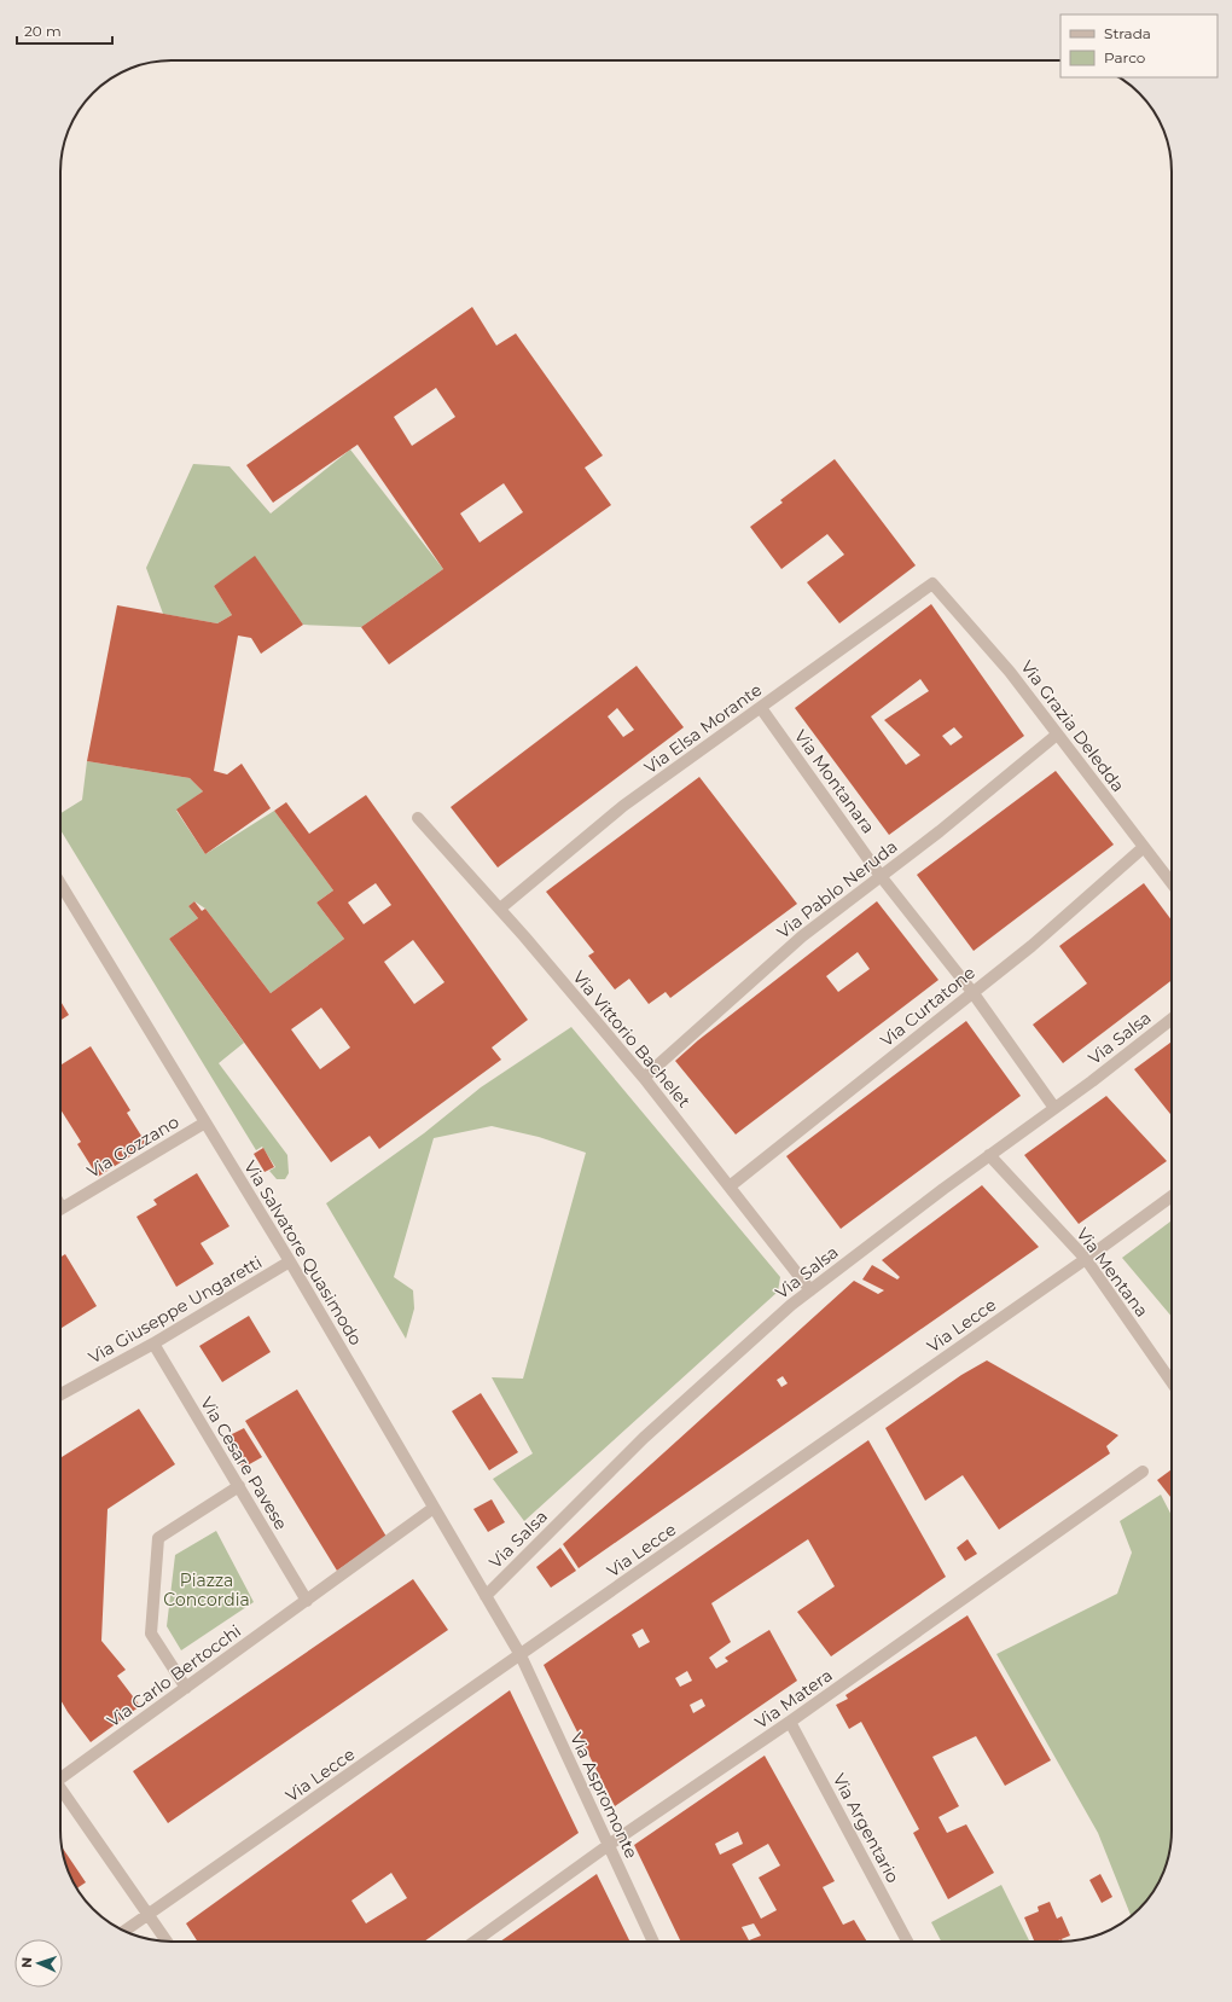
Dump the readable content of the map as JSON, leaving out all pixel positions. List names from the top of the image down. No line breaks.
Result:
{"streets":{"street":["Via Grazia Deledda","Via Elsa Morante","Via Montanara","Via Pablo Neruda","Via Curtatone","Via Salsa","Via Vittorio Bachelet","Via Gozzano","Via Salvatore Quasimodo","Via Mentana","Via Giuseppe Ungaretti","Via Lecce","Via Cesare Pavese","Via Carlo Bertocchi","Via Matera","Via Aspromonte","Via Argentario"]},"crossings":[["Via Grazia Deledda","Via Elsa Morante"],["Via Grazia Deledda","Via Pablo Neruda"],["Via Grazia Deledda","Via Curtatone"],["Via Elsa Morante","Via Montanara"],["Via Elsa Morante","Via Vittorio Bachelet"],["Via Montanara","Via Pablo Neruda"],["Via Montanara","Via Curtatone"],["Via Montanara","Via Salsa"],["Via Pablo Neruda","Via Vittorio Bachelet"],["Via Curtatone","Via Vittorio Bachelet"],["Via Salsa","Via Vittorio Bachelet"],["Via Salsa","Via Salvatore Quasimodo"],["Via Salsa","Via Mentana"],["Via Gozzano","Via Salvatore Quasimodo"],["Via Salvatore Quasimodo","Via Giuseppe Ungaretti"],["Via Salvatore Quasimodo","Via Lecce"],["Via Salvatore Quasimodo","Via Carlo Bertocchi"],["Via Salvatore Quasimodo","Via Aspromonte"],["Via Mentana","Via Lecce"],["Via Giuseppe Ungaretti","Via Cesare Pavese"],["Via Lecce","Via Aspromonte"],["Via Cesare Pavese","Via Carlo Bertocchi"],["Via Matera","Via Aspromonte"],["Via Matera","Via Argentario"]],"parks":["Piazza Concordia"],"legend":["Strada","Parco"],"scale_bar":"20 m","north":"left"}
